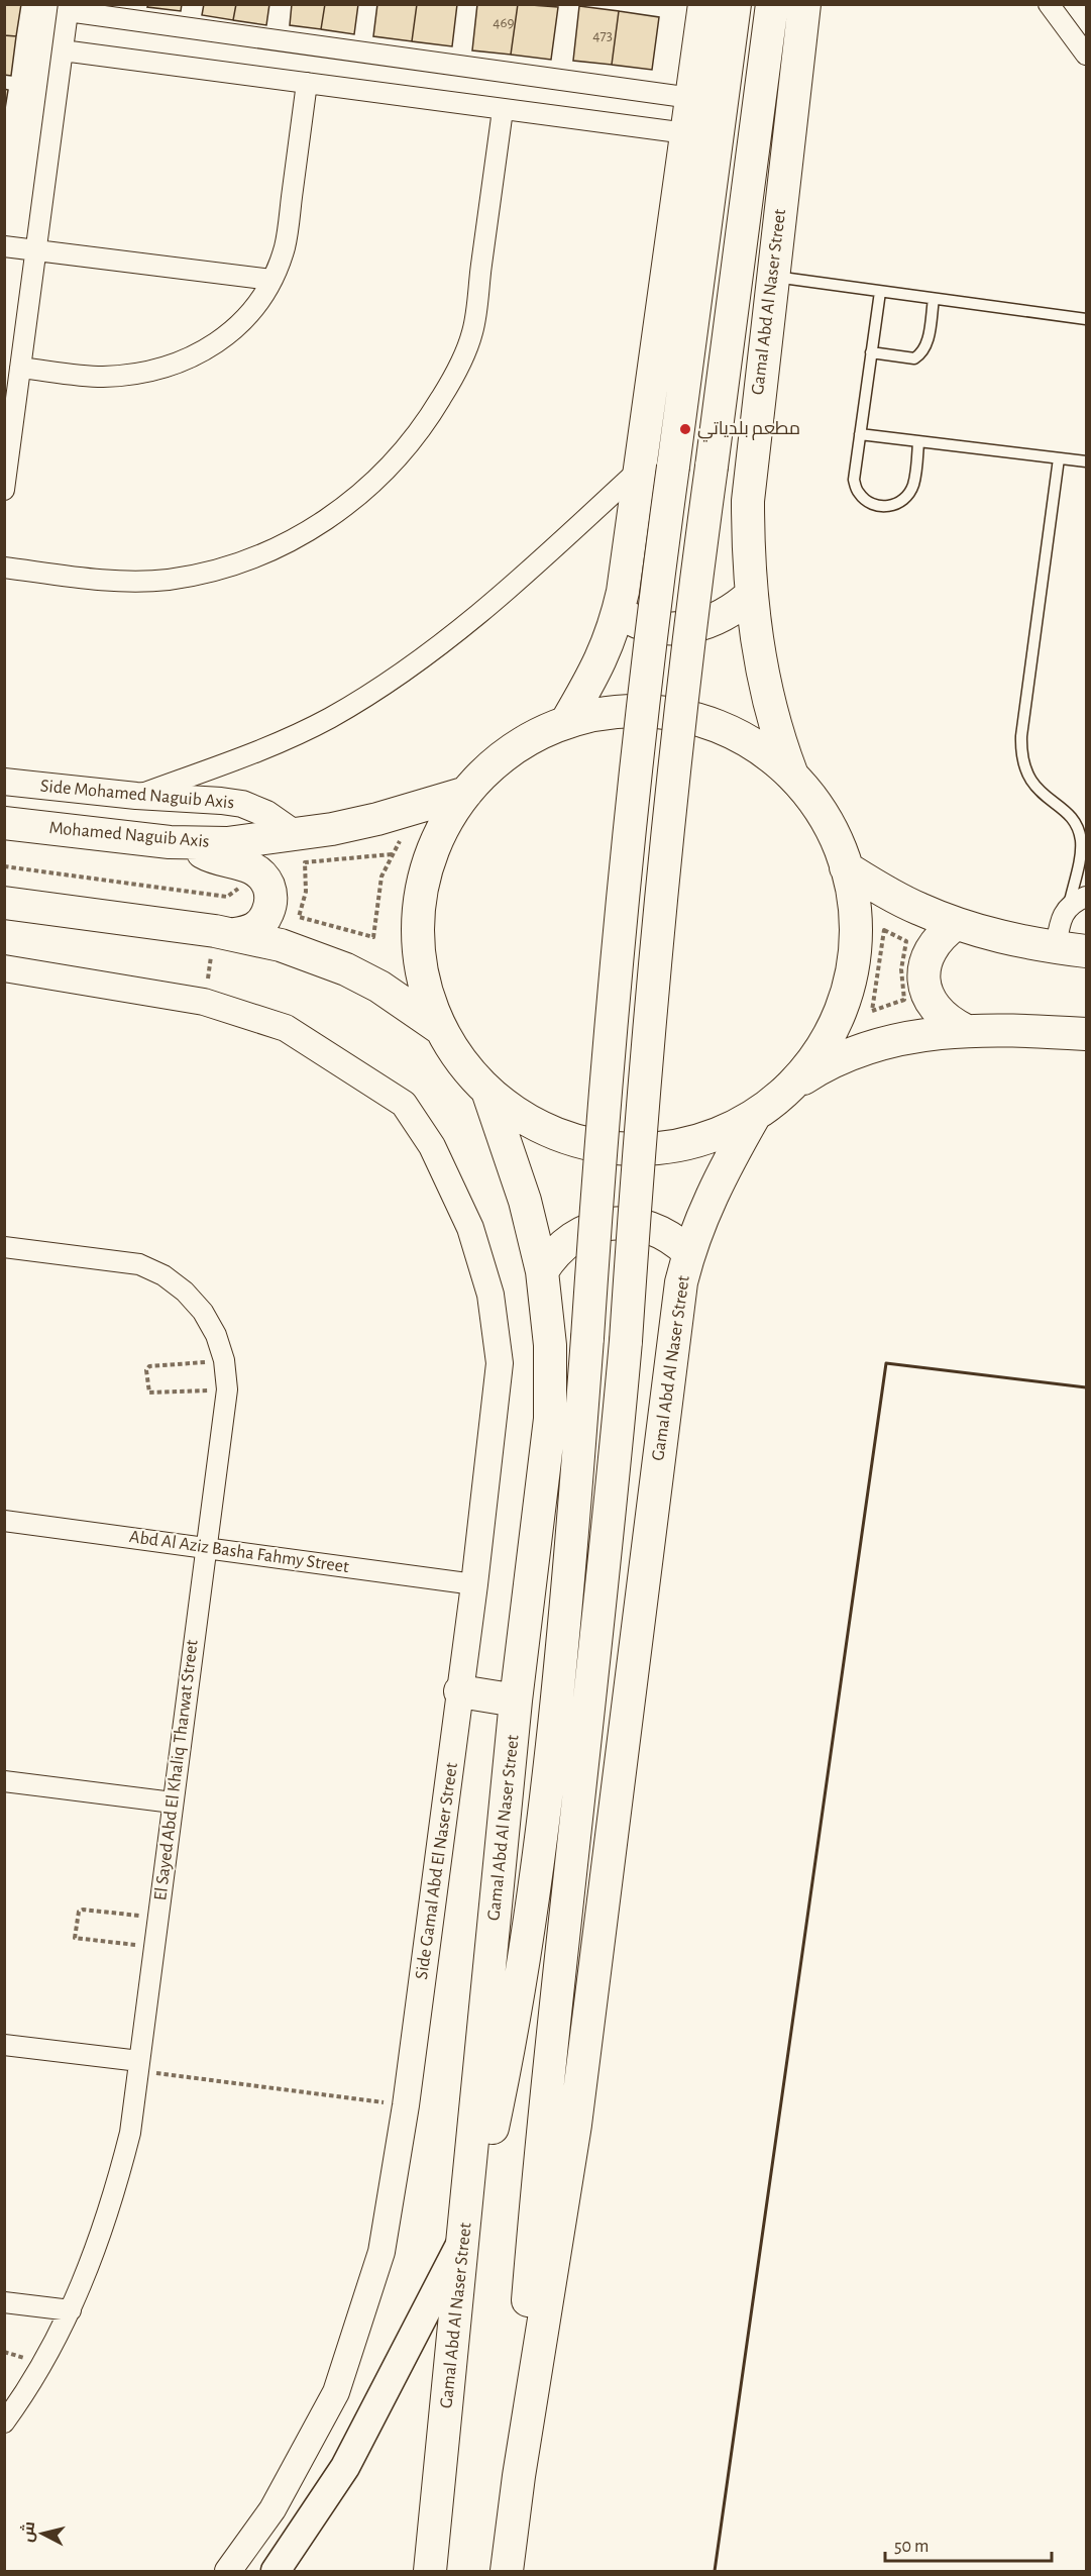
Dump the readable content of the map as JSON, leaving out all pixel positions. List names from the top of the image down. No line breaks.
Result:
{"streets":{"main road":["Gamal Abd Al Naser Street","Mohamed Naguib Axis"],"street":["Side Mohamed Naguib Axis","Abd Al Aziz Basha Fahmy Street","El Sayed Abd El Khaliq Tharwat Street","Side Gamal Abd El Naser Street"]},"crossings":[["Side Mohamed Naguib Axis","Mohamed Naguib Axis"],["Abd Al Aziz Basha Fahmy Street","El Sayed Abd El Khaliq Tharwat Street"],["Abd Al Aziz Basha Fahmy Street","Side Gamal Abd El Naser Street"]],"places":["مطعم بلدياتي"],"house_numbers":["469","473"],"scale_bar":"50 m","north":"left"}
